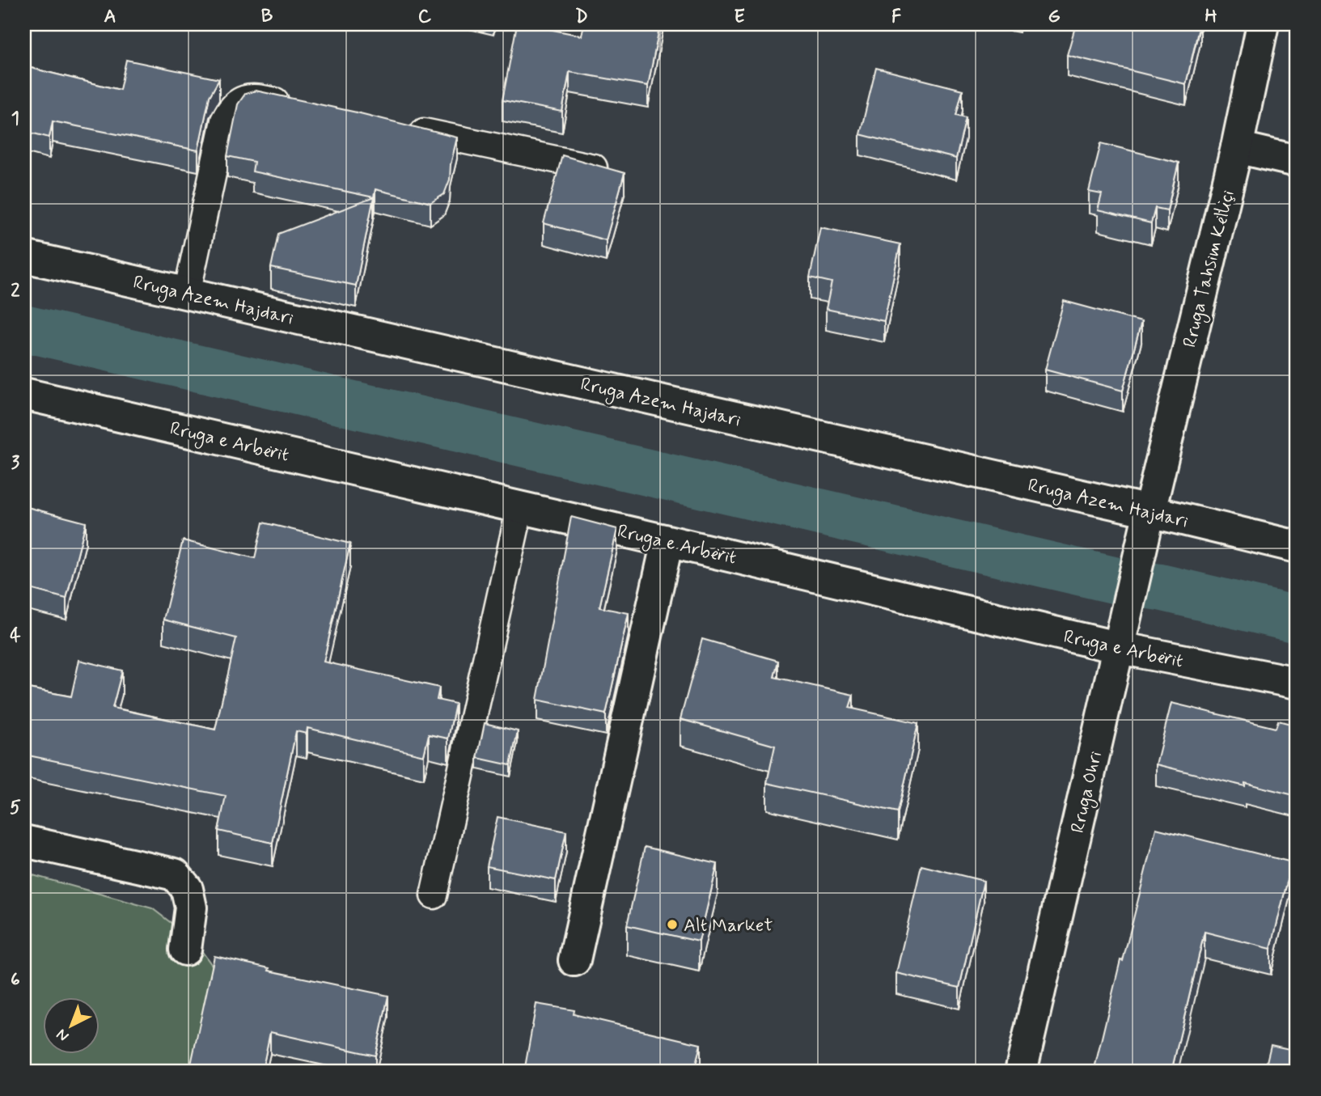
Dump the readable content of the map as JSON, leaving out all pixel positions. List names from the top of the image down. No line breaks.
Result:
{"streets":{"street":["Rruga Tahsim Këlliçi","Rruga Azem Hajdari","Rruga e Arbërit","Rruga Ohri"]},"crossings":[["Rruga Tahsim Këlliçi","Rruga Azem Hajdari"],["Rruga Tahsim Këlliçi","Rruga Ohri"],["Rruga Azem Hajdari","Rruga Ohri"],["Rruga e Arbërit","Rruga Ohri"]],"places":["Alt Market"],"north":"bottom left","grid":{"columns":["A","B","C","D","E","F","G","H"],"rows":["1","2","3","4","5","6"]}}
